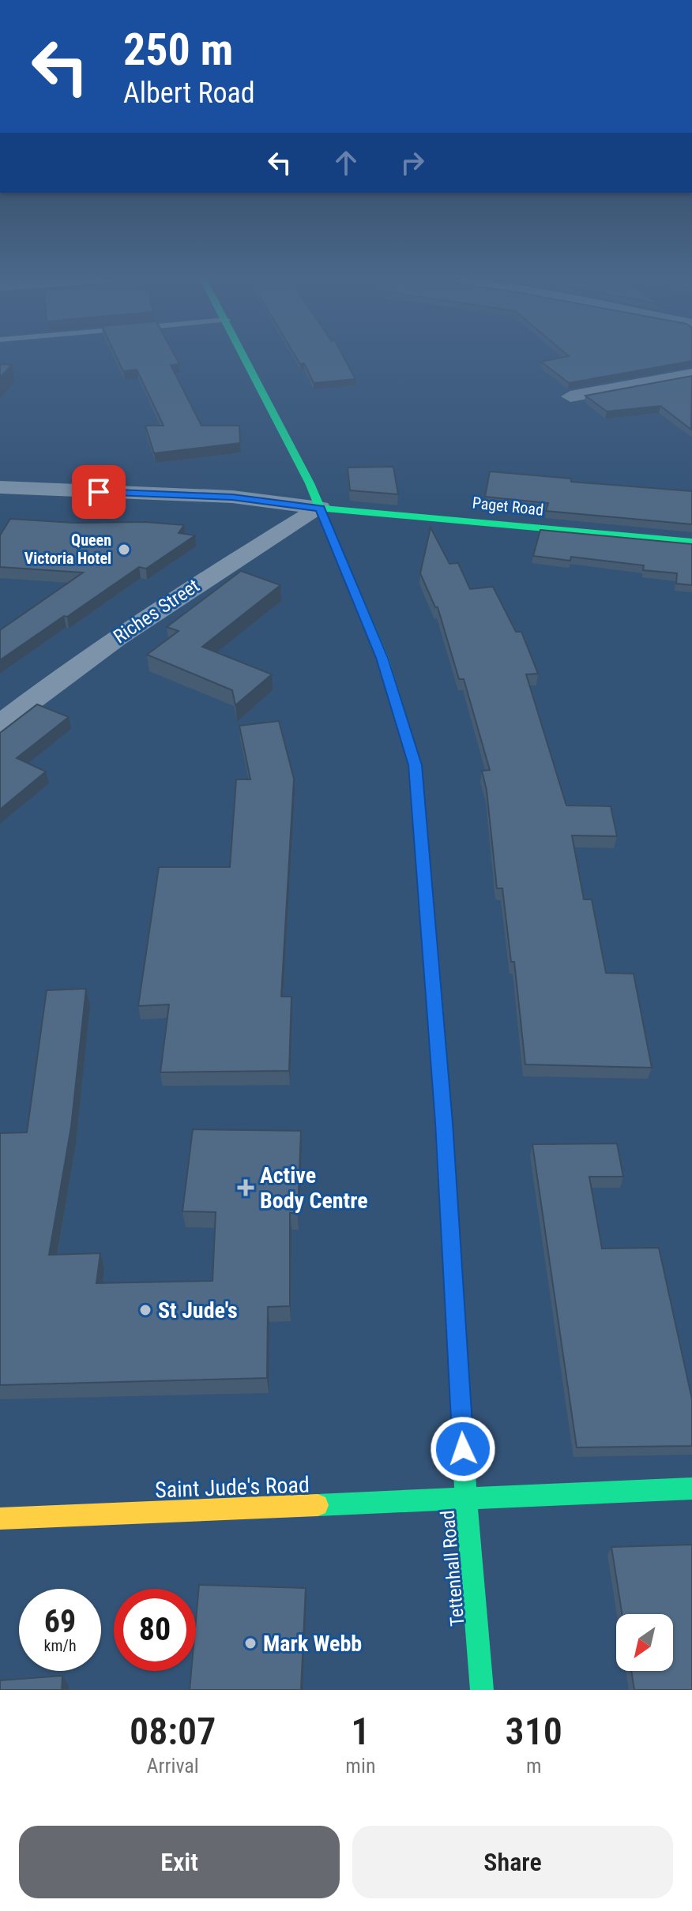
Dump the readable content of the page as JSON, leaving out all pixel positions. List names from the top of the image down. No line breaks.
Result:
{"streets":{"main road":["Paget Road","Saint Jude's Road","Tettenhall Road"],"street":["Riches Street"]},"crossings":[["Paget Road","Riches Street"],["Paget Road","Tettenhall Road"],["Riches Street","Tettenhall Road"],["Saint Jude's Road","Tettenhall Road"]],"places":{"other":["Queen Victoria Hotel","St Jude's","Mark Webb"],"health":["Active Body Centre"]},"north":"bottom left","page":{"turn":["250 m","Albert Road"],"speed":"69 km/h","limit":"80","eta":["08:07","Arrival","1","min","310","m"],"buttons":["Exit","Share"]}}
